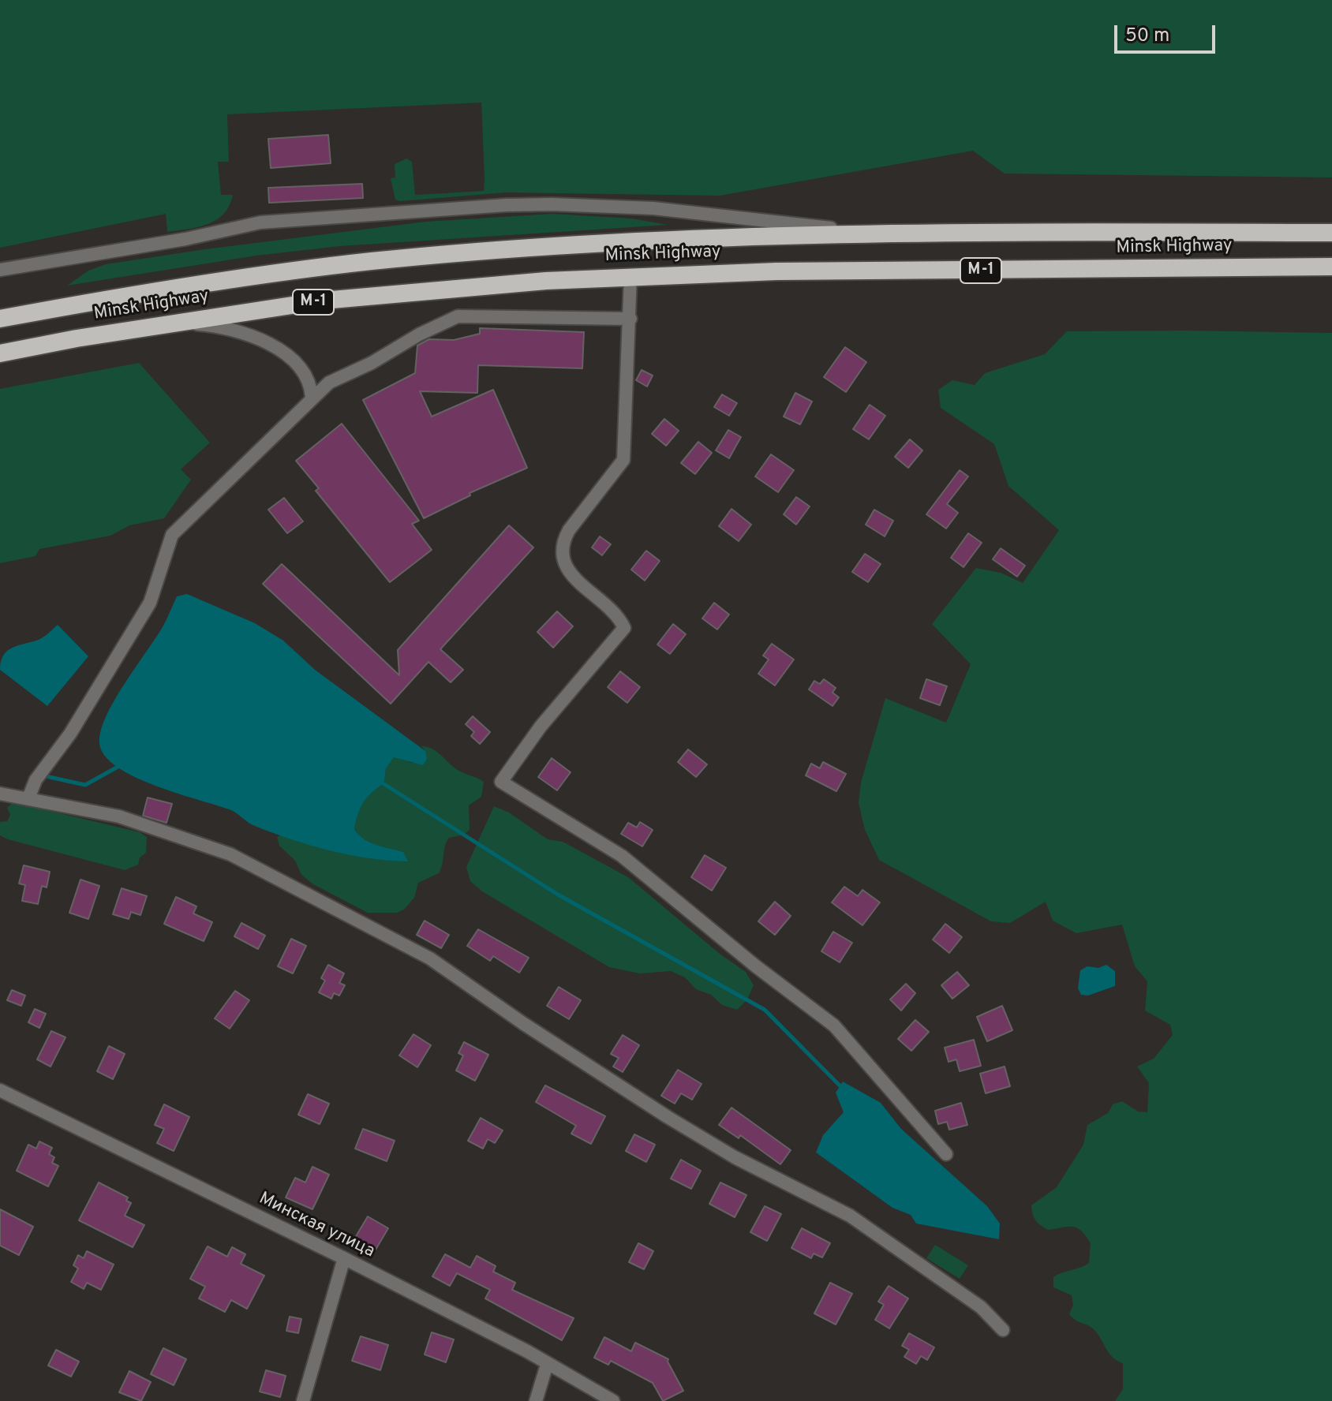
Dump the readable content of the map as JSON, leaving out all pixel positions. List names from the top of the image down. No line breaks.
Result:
{"streets":{"highway":["Minsk Highway","М-1"],"street":["Минская улица"]},"scale_bar":"50 m"}
